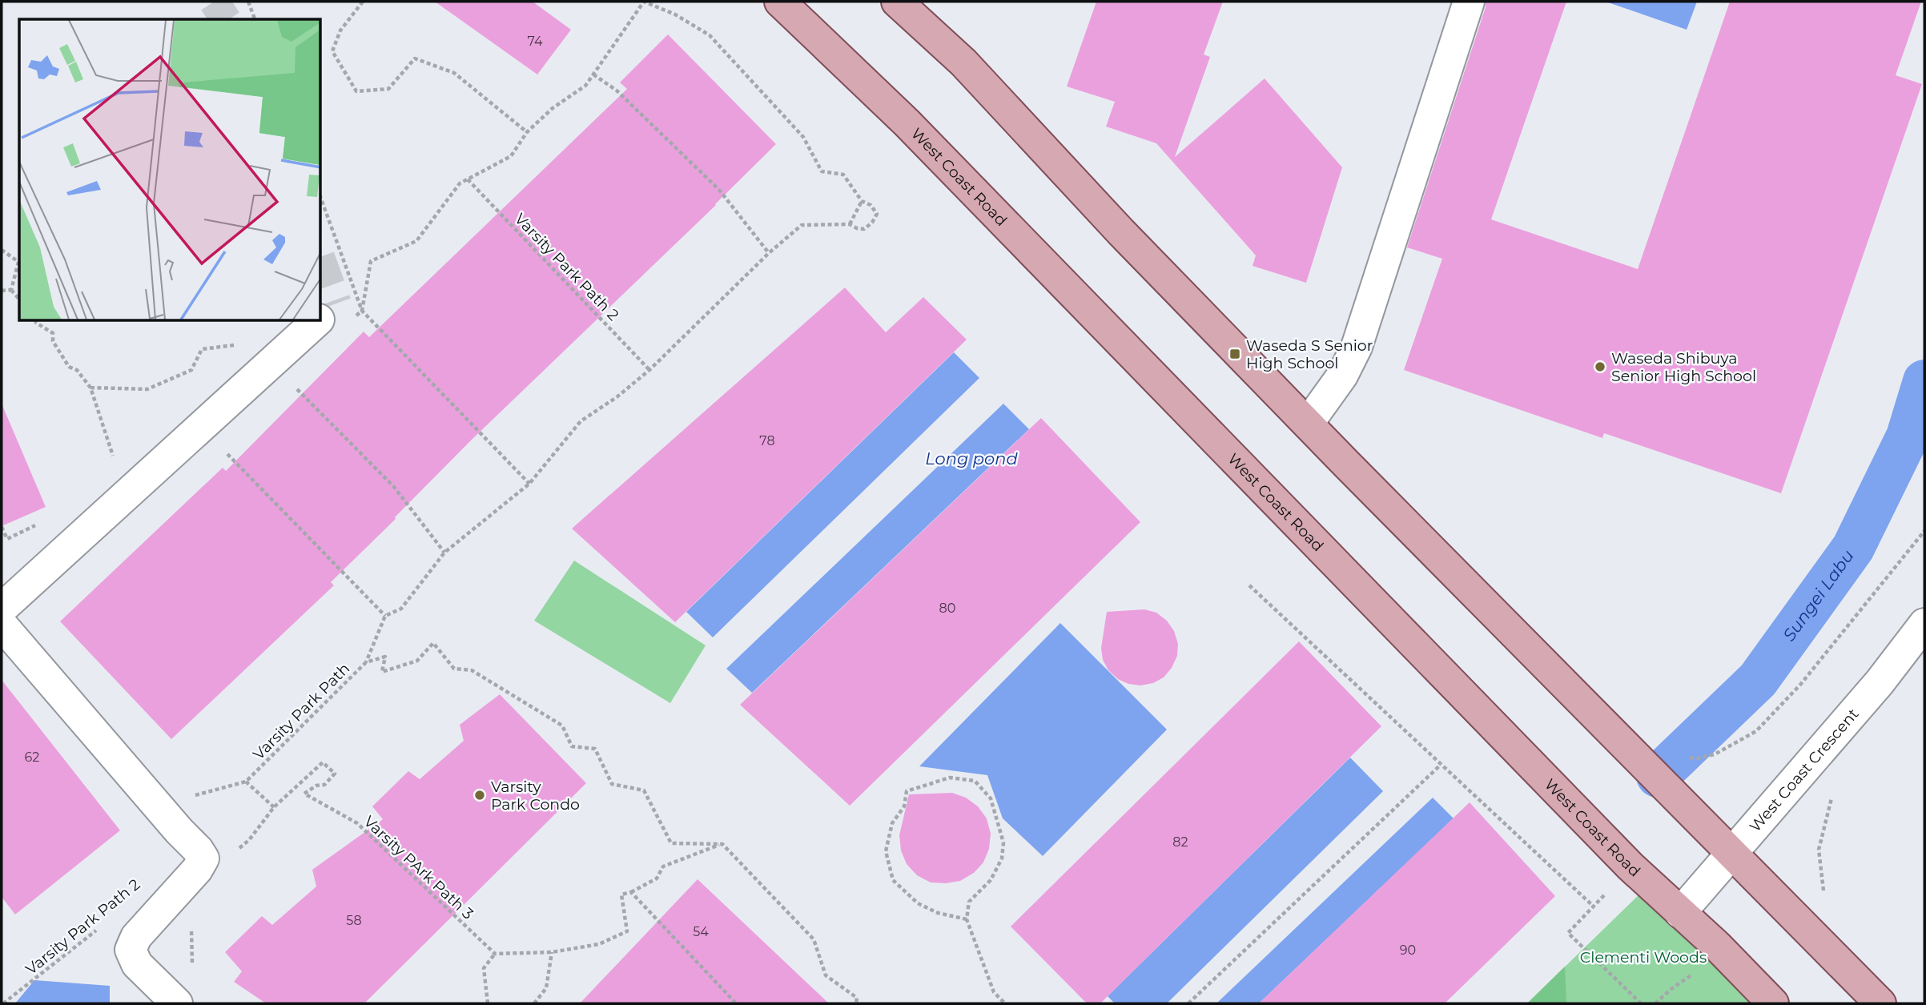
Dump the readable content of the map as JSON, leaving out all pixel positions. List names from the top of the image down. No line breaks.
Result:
{"streets":{"main road":["West Coast Road"],"street":["West Coast Crescent"],"path":["Varsity Park Path 2","Varsity Park Path","Varsity PArk Path 3"]},"crossings":[["West Coast Road","West Coast Crescent"]],"water":["Long pond","Sungei Labu"],"parks":["Clementi Woods"],"places":{"transit":["Waseda S Senior High School"],"other":["Waseda Shibuya Senior High School","Varsity Park Condo"]},"house_numbers":["74","78","80","62","82","58","54","90"]}
